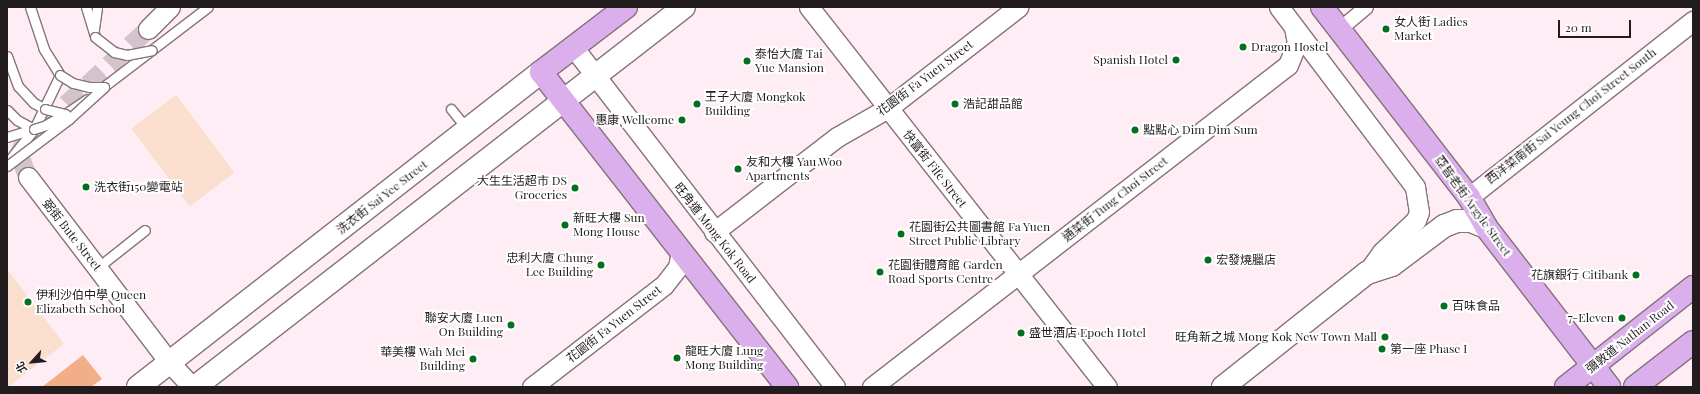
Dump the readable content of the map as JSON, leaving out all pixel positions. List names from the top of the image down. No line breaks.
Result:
{"streets":{"main road":["洗衣街 Sai Yee Street","亞皆老街 Argyle Street","彌敦道 Nathan Road"],"street":["花園街 Fa Yuen Street","西洋菜南街 Sai Yeung Choi Street South","快富街 Fife Street","通菜街 Tung Choi Street","旺角道 Mong Kok Road","弼街 Bute Street"]},"crossings":[["花園街 Fa Yuen Street","快富街 Fife Street"],["花園街 Fa Yuen Street","旺角道 Mong Kok Road"],["西洋菜南街 Sai Yeung Choi Street South","亞皆老街 Argyle Street"],["快富街 Fife Street","通菜街 Tung Choi Street"],["洗衣街 Sai Yee Street","旺角道 Mong Kok Road"],["洗衣街 Sai Yee Street","弼街 Bute Street"],["亞皆老街 Argyle Street","彌敦道 Nathan Road"]],"places":["女人街 Ladies Market","Dragon Hostel","Spanish Hotel","泰怡大廈 Tai Yue Mansion","王子大廈 Mongkok Building","浩記甜品館","惠康 Wellcome","點點心 Dim Dim Sum","友和大樓 Yau Woo Apartments","洗衣街150變電站","大生生活超市 DS Groceries","新旺大樓 Sun Mong House","花園街公共圖書館 Fa Yuen Street Public Library","宏發燒臘店","忠利大廈 Chung Lee Building","花園街體育館 Garden Road Sports Centre","花旗銀行 Citibank","伊利沙伯中學 Queen Elizabeth School","百味食品","7-Eleven","聯安大廈 Luen On Building","盛世酒店 Epoch Hotel","旺角新之城 Mong Kok New Town Mall","第一座 Phase I","龍旺大廈 Lung Mong Building","華美樓 Wah Mei Building"],"scale_bar":"20 m","north":"bottom left"}
